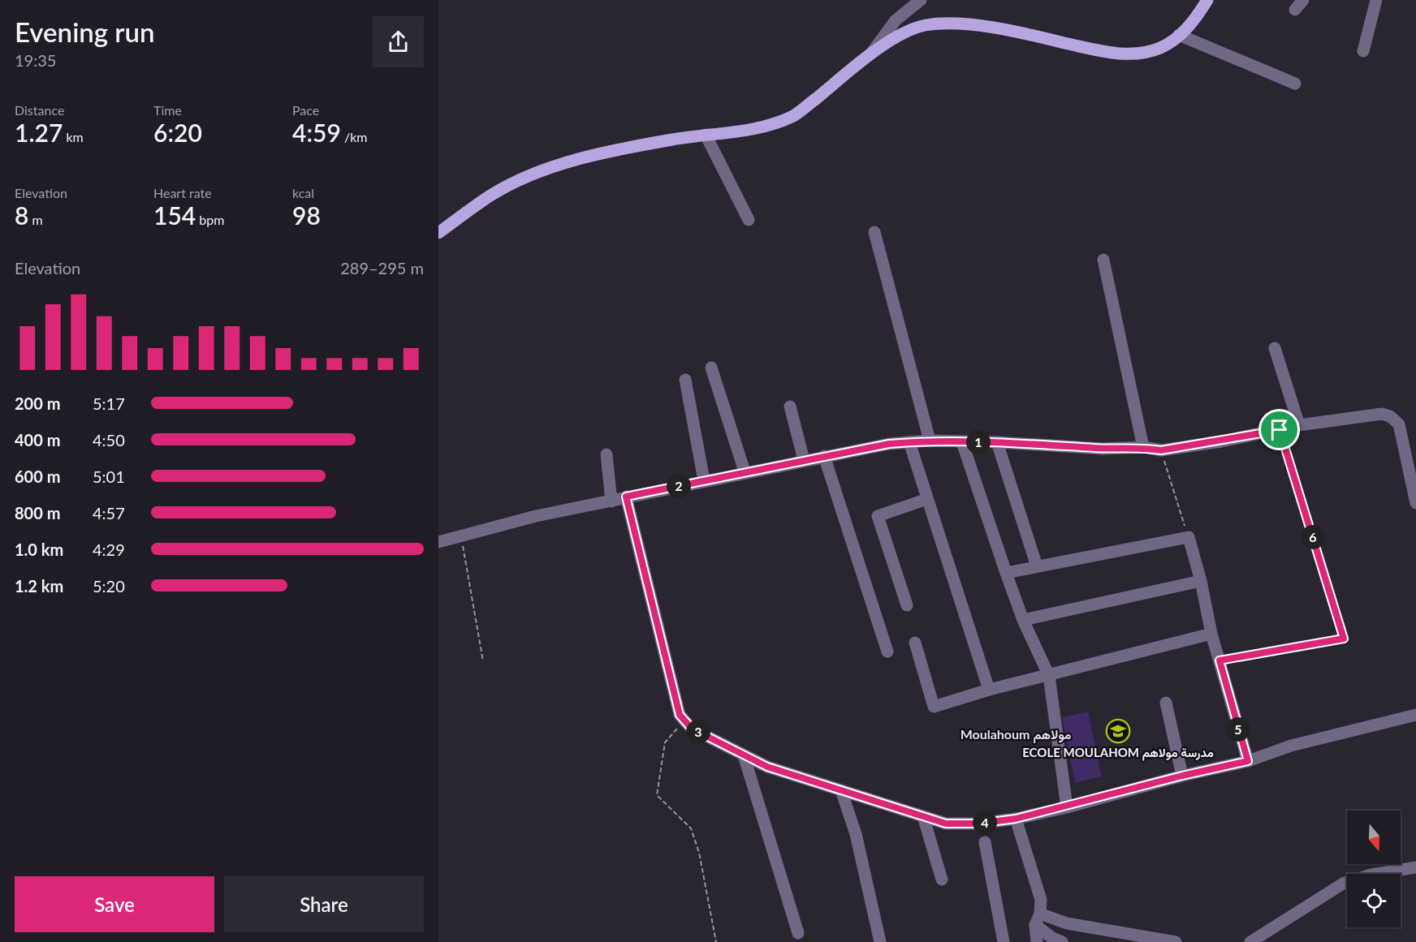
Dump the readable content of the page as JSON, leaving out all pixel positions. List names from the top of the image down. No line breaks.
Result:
{"districts":["Moulahoum مولاهم"],"places":{"school or university":["ECOLE MOULAHOM مدرسة مولاهم"]},"north":"bottom","page":{"heading":["Evening run","19:35"],"stats":[["Distance","1.27 km"],["Time","6:20"],["Pace","4:59 /km"],["Elevation","8 m"],["Heart rate","154 bpm"],["kcal","98"]],"chart":["Elevation","289–295 m"],"list":[{"name":"200 m","note":"5:17"},{"name":"400 m","note":"4:50"},{"name":"600 m","note":"5:01"},{"name":"800 m","note":"4:57"},{"name":"1.0 km","note":"4:29"},{"name":"1.2 km","note":"5:20"}],"pins":["1","2","6","5","3","4"],"buttons":["Save","Share"]}}
